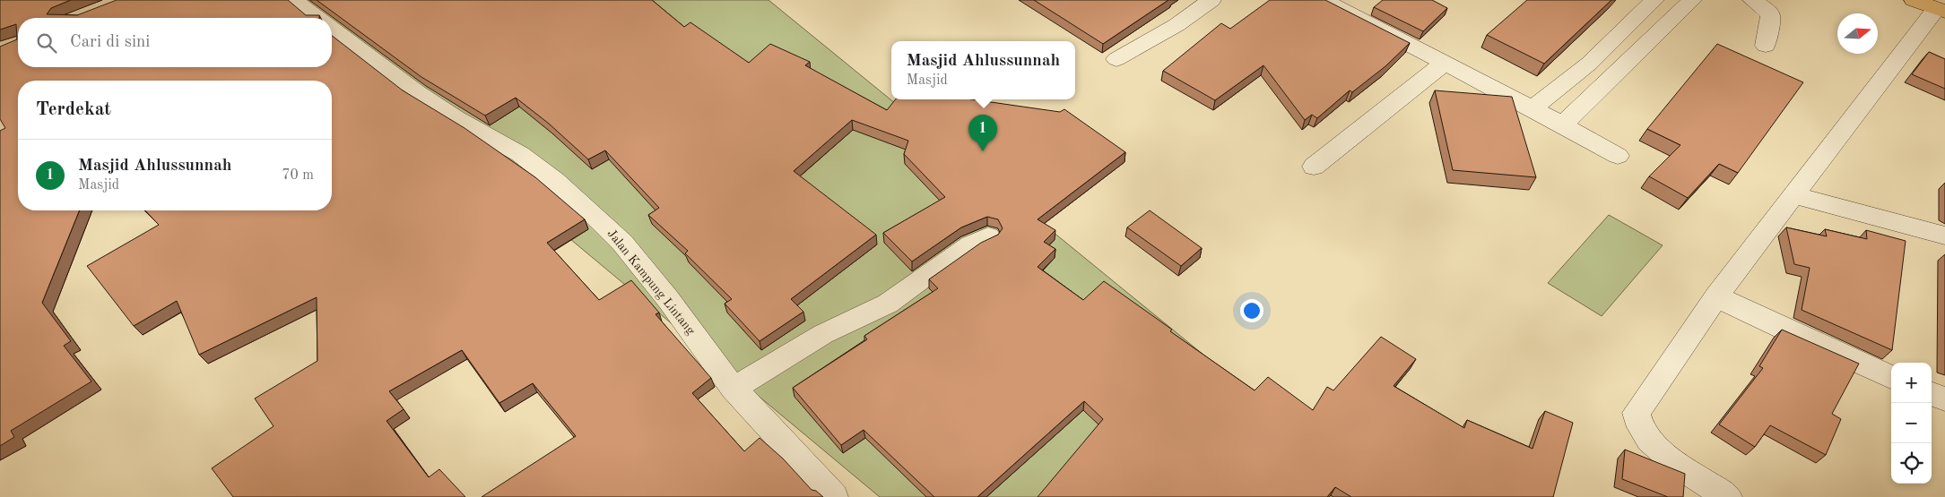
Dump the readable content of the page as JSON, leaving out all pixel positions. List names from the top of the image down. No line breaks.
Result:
{"streets":{"street":["Jalan Kampung Lintang"]},"north":"right","page":{"search":"Cari di sini","popup":["Masjid Ahlussunnah","Masjid"],"heading":"Terdekat","pins":"1","list":[{"mark":"1","name":"Masjid Ahlussunnah","note":"Masjid","value":"70 m"}],"map_buttons":["+","−"]}}
